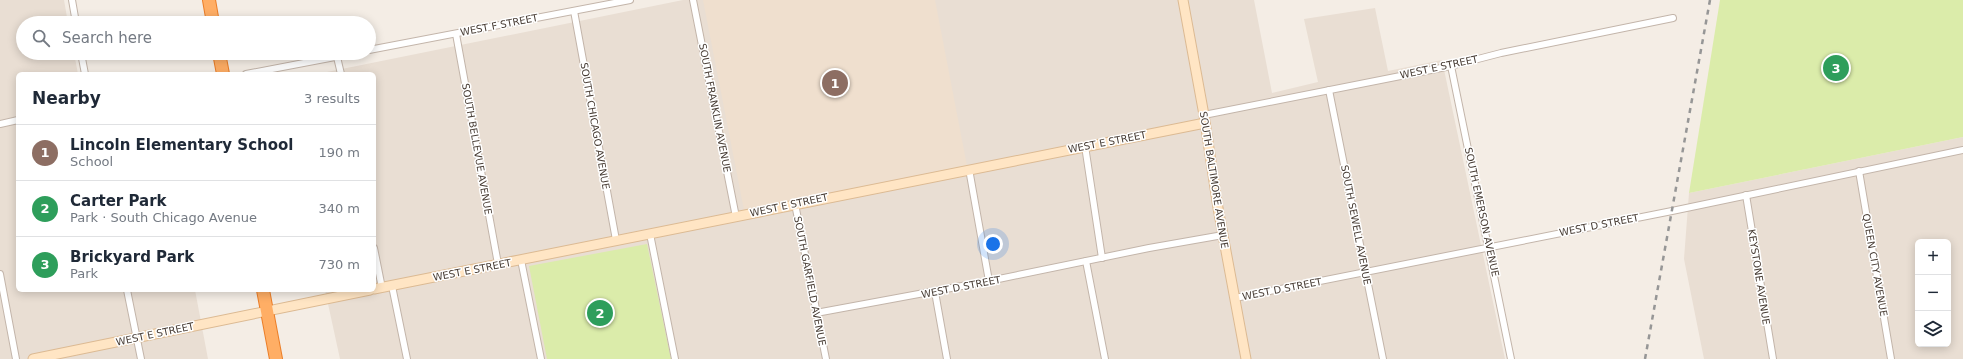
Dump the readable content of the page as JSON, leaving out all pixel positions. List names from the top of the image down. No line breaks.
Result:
{"streets":{"street":["WEST F STREET","WEST E STREET","SOUTH FRANKLIN AVENUE","SOUTH CHICAGO AVENUE","SOUTH BELLEVUE AVENUE","SOUTH BALTIMORE AVENUE","SOUTH EMERSON AVENUE","SOUTH SEWELL AVENUE","WEST D STREET","QUEEN CITY AVENUE","KEYSTONE AVENUE","SOUTH GARFIELD AVENUE"]},"crossings":[["WEST F STREET","SOUTH CHICAGO AVENUE"],["WEST F STREET","SOUTH BELLEVUE AVENUE"],["WEST E STREET","SOUTH FRANKLIN AVENUE"],["WEST E STREET","SOUTH CHICAGO AVENUE"],["WEST E STREET","SOUTH BELLEVUE AVENUE"],["WEST E STREET","SOUTH BALTIMORE AVENUE"],["WEST E STREET","SOUTH EMERSON AVENUE"],["WEST E STREET","SOUTH SEWELL AVENUE"],["WEST E STREET","SOUTH GARFIELD AVENUE"],["SOUTH BALTIMORE AVENUE","WEST D STREET"],["SOUTH EMERSON AVENUE","WEST D STREET"],["SOUTH SEWELL AVENUE","WEST D STREET"],["WEST D STREET","QUEEN CITY AVENUE"],["WEST D STREET","KEYSTONE AVENUE"],["WEST D STREET","SOUTH GARFIELD AVENUE"]],"page":{"search":"Search here","pins":["3","1","2"],"heading":["Nearby","3 results"],"list":[{"mark":"1","name":"Lincoln Elementary School","note":"School","value":"190 m"},{"mark":"2","name":"Carter Park","note":"Park · South Chicago Avenue","value":"340 m"},{"mark":"3","name":"Brickyard Park","note":"Park","value":"730 m"}],"map_buttons":["+","−"]}}
